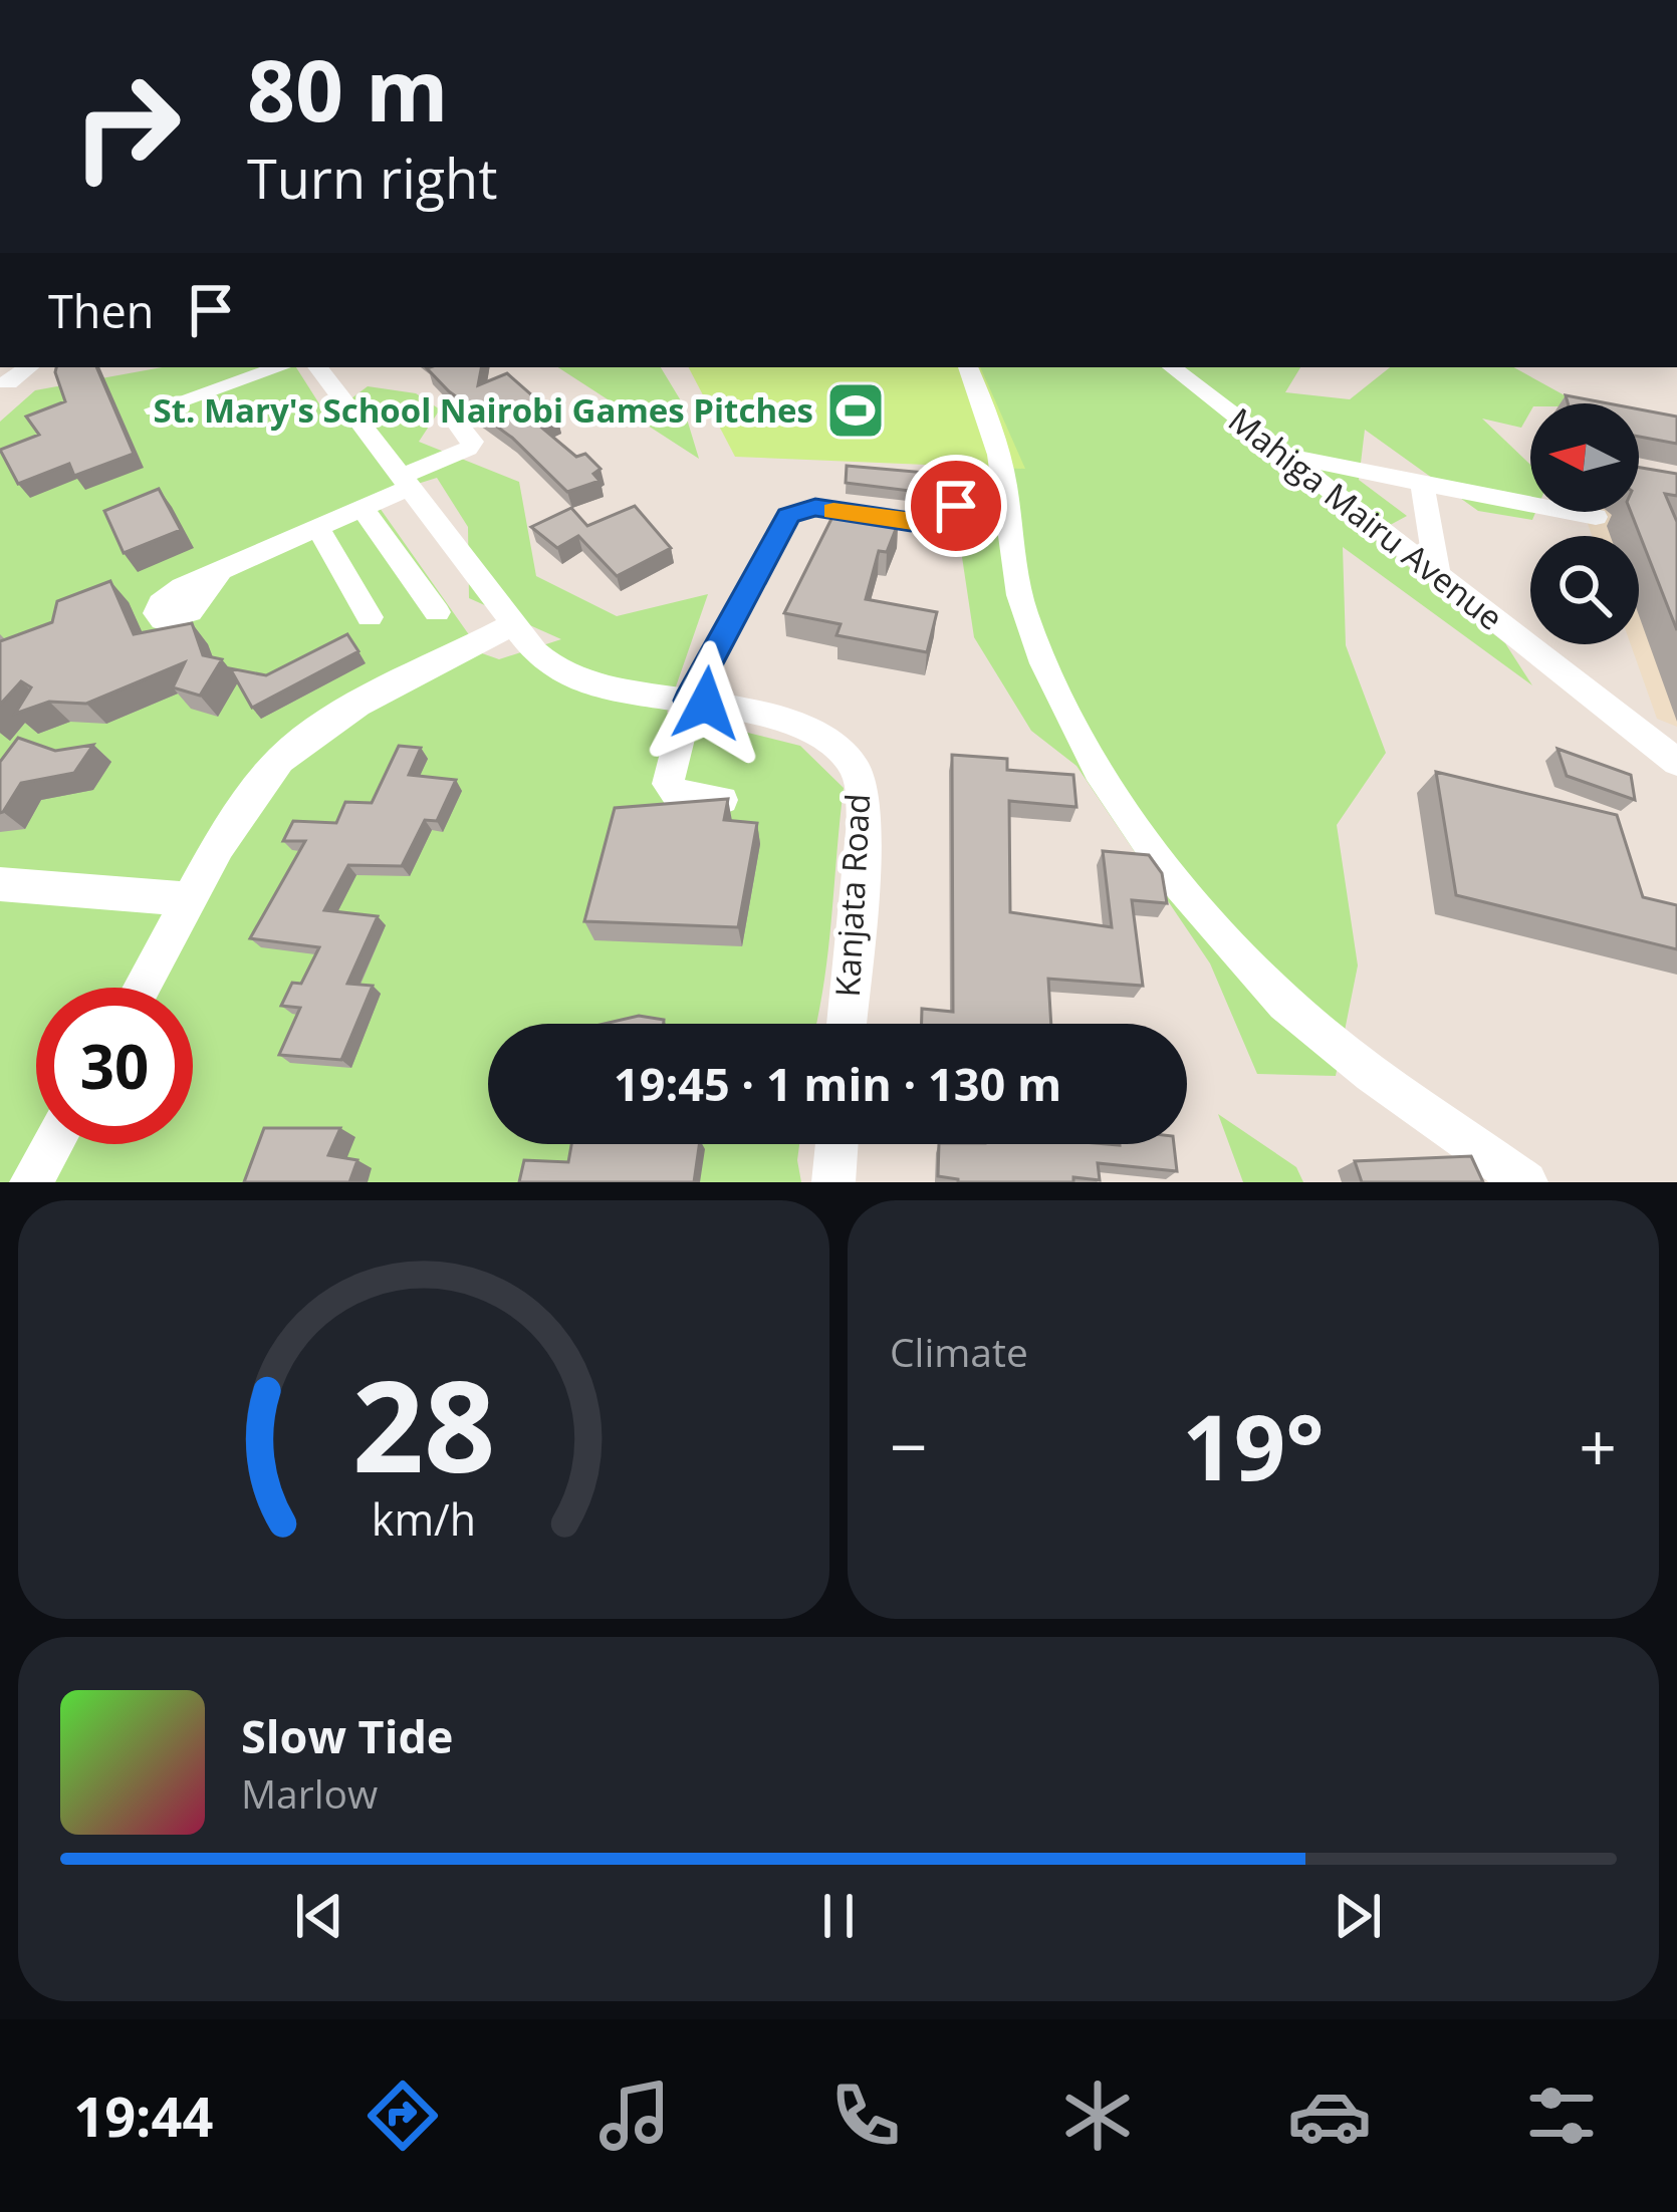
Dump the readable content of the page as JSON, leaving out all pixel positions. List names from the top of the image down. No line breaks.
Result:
{"streets":{"street":["Mahiga Mairu Avenue","Kanjata Road"]},"places":{"sports":["St. Mary's School Nairobi Games Pitches"]},"north":"left","page":{"turn":["80 m","Turn right"],"then":"Then","limit":"30","trip":"19:45 · 1 min · 130 m","tile":"Climate","heat":["−","19°","+"],"song":["Slow Tide","Marlow"],"tabs":"19:44","gauge":["28","km/h"]}}
